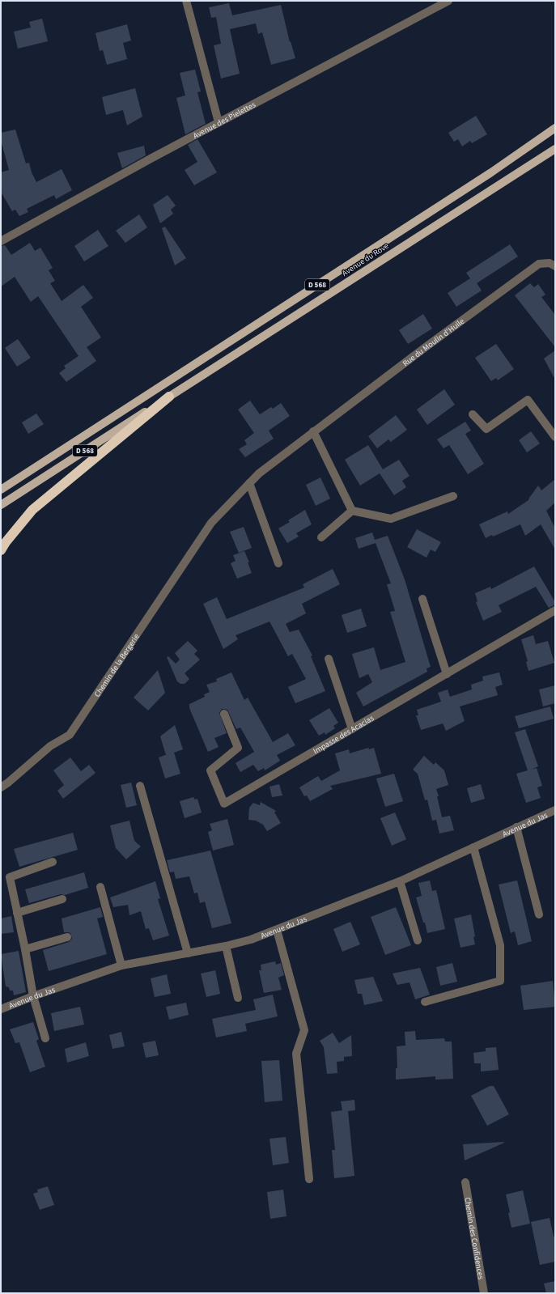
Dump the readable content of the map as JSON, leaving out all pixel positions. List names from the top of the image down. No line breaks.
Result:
{"streets":{"main road":["Avenue du Rove","D 568"],"street":["Avenue des Pielettes","Rue du Moulin d'Huile","Chemin de la Bergerie","Impasse des Acacias","Avenue du Jas","Chemin des Confidences"]},"crossings":[["Avenue du Rove","D 568"],["Rue du Moulin d'Huile","Chemin de la Bergerie"]]}
